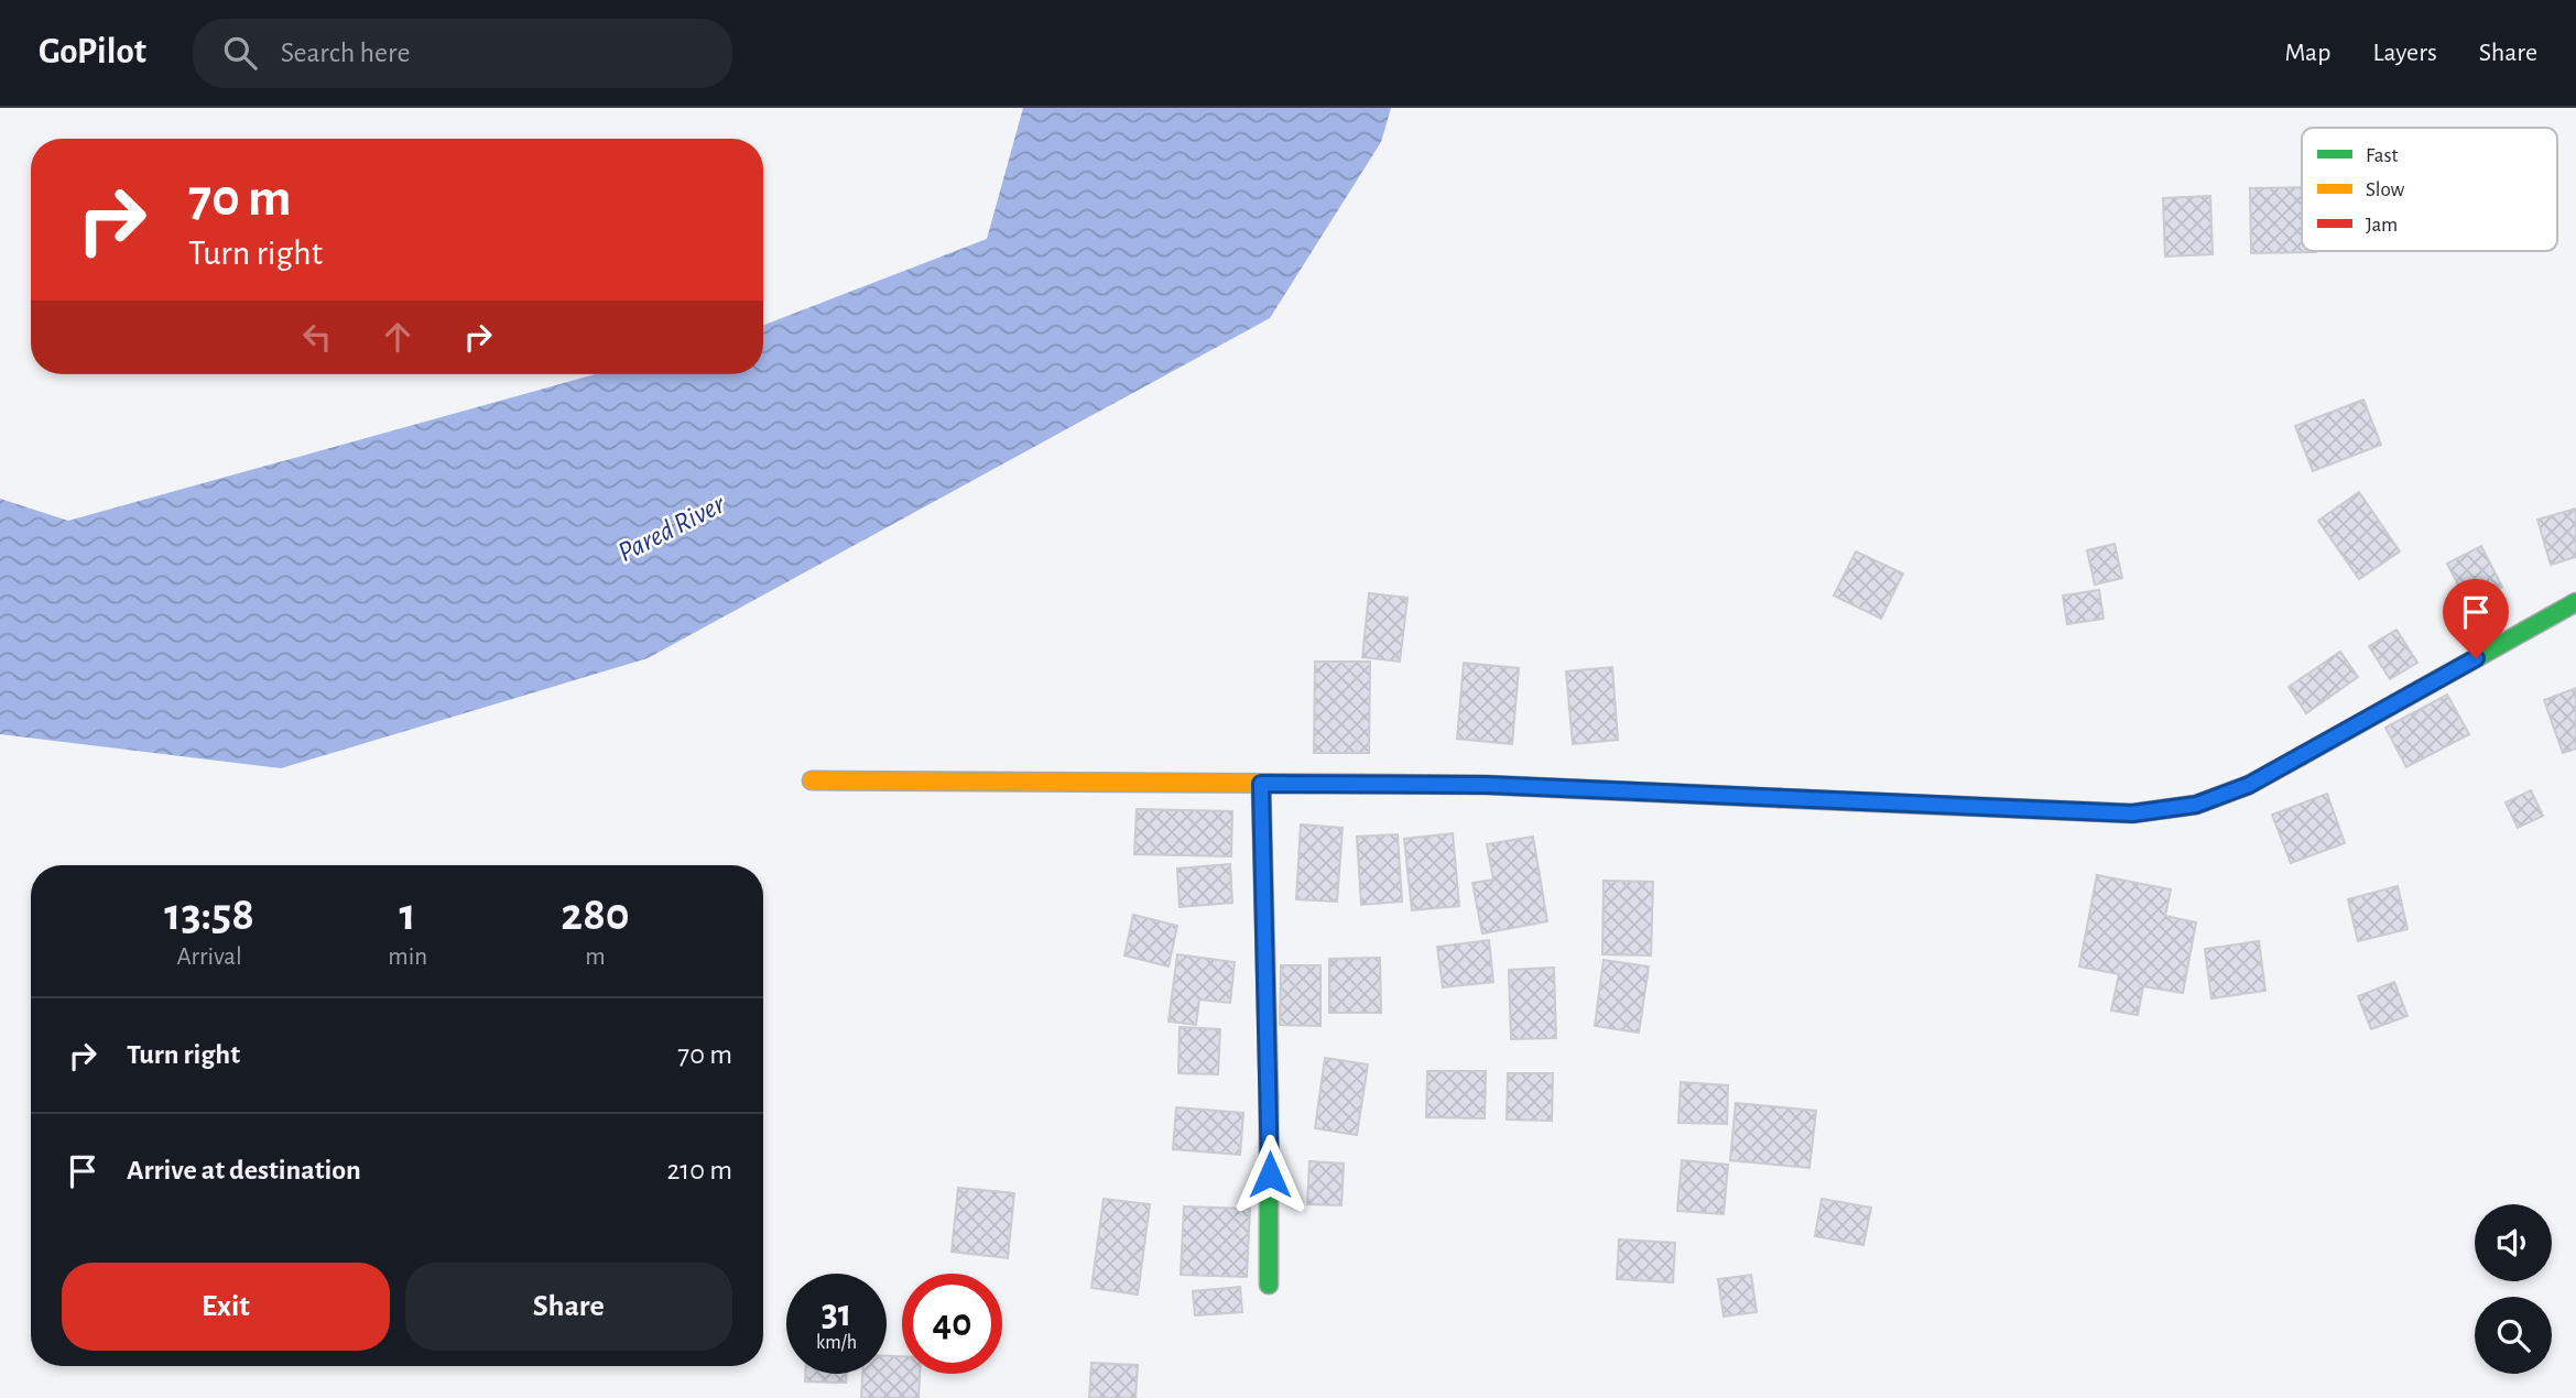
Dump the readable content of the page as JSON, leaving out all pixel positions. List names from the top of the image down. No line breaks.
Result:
{"water":["Pared River"],"legend":["Fast","Slow","Jam"],"page":{"header":"GoPilot","search":"Search here","nav":["Map","Layers","Share"],"turn":["70 m","Turn right"],"eta":["13:58","Arrival","1","min","280","m"],"list":[{"name":"Turn right","value":"70 m"},{"name":"Arrive at destination","value":"210 m"}],"buttons":["Exit","Share"],"speed":"31 km/h","limit":"40"}}
